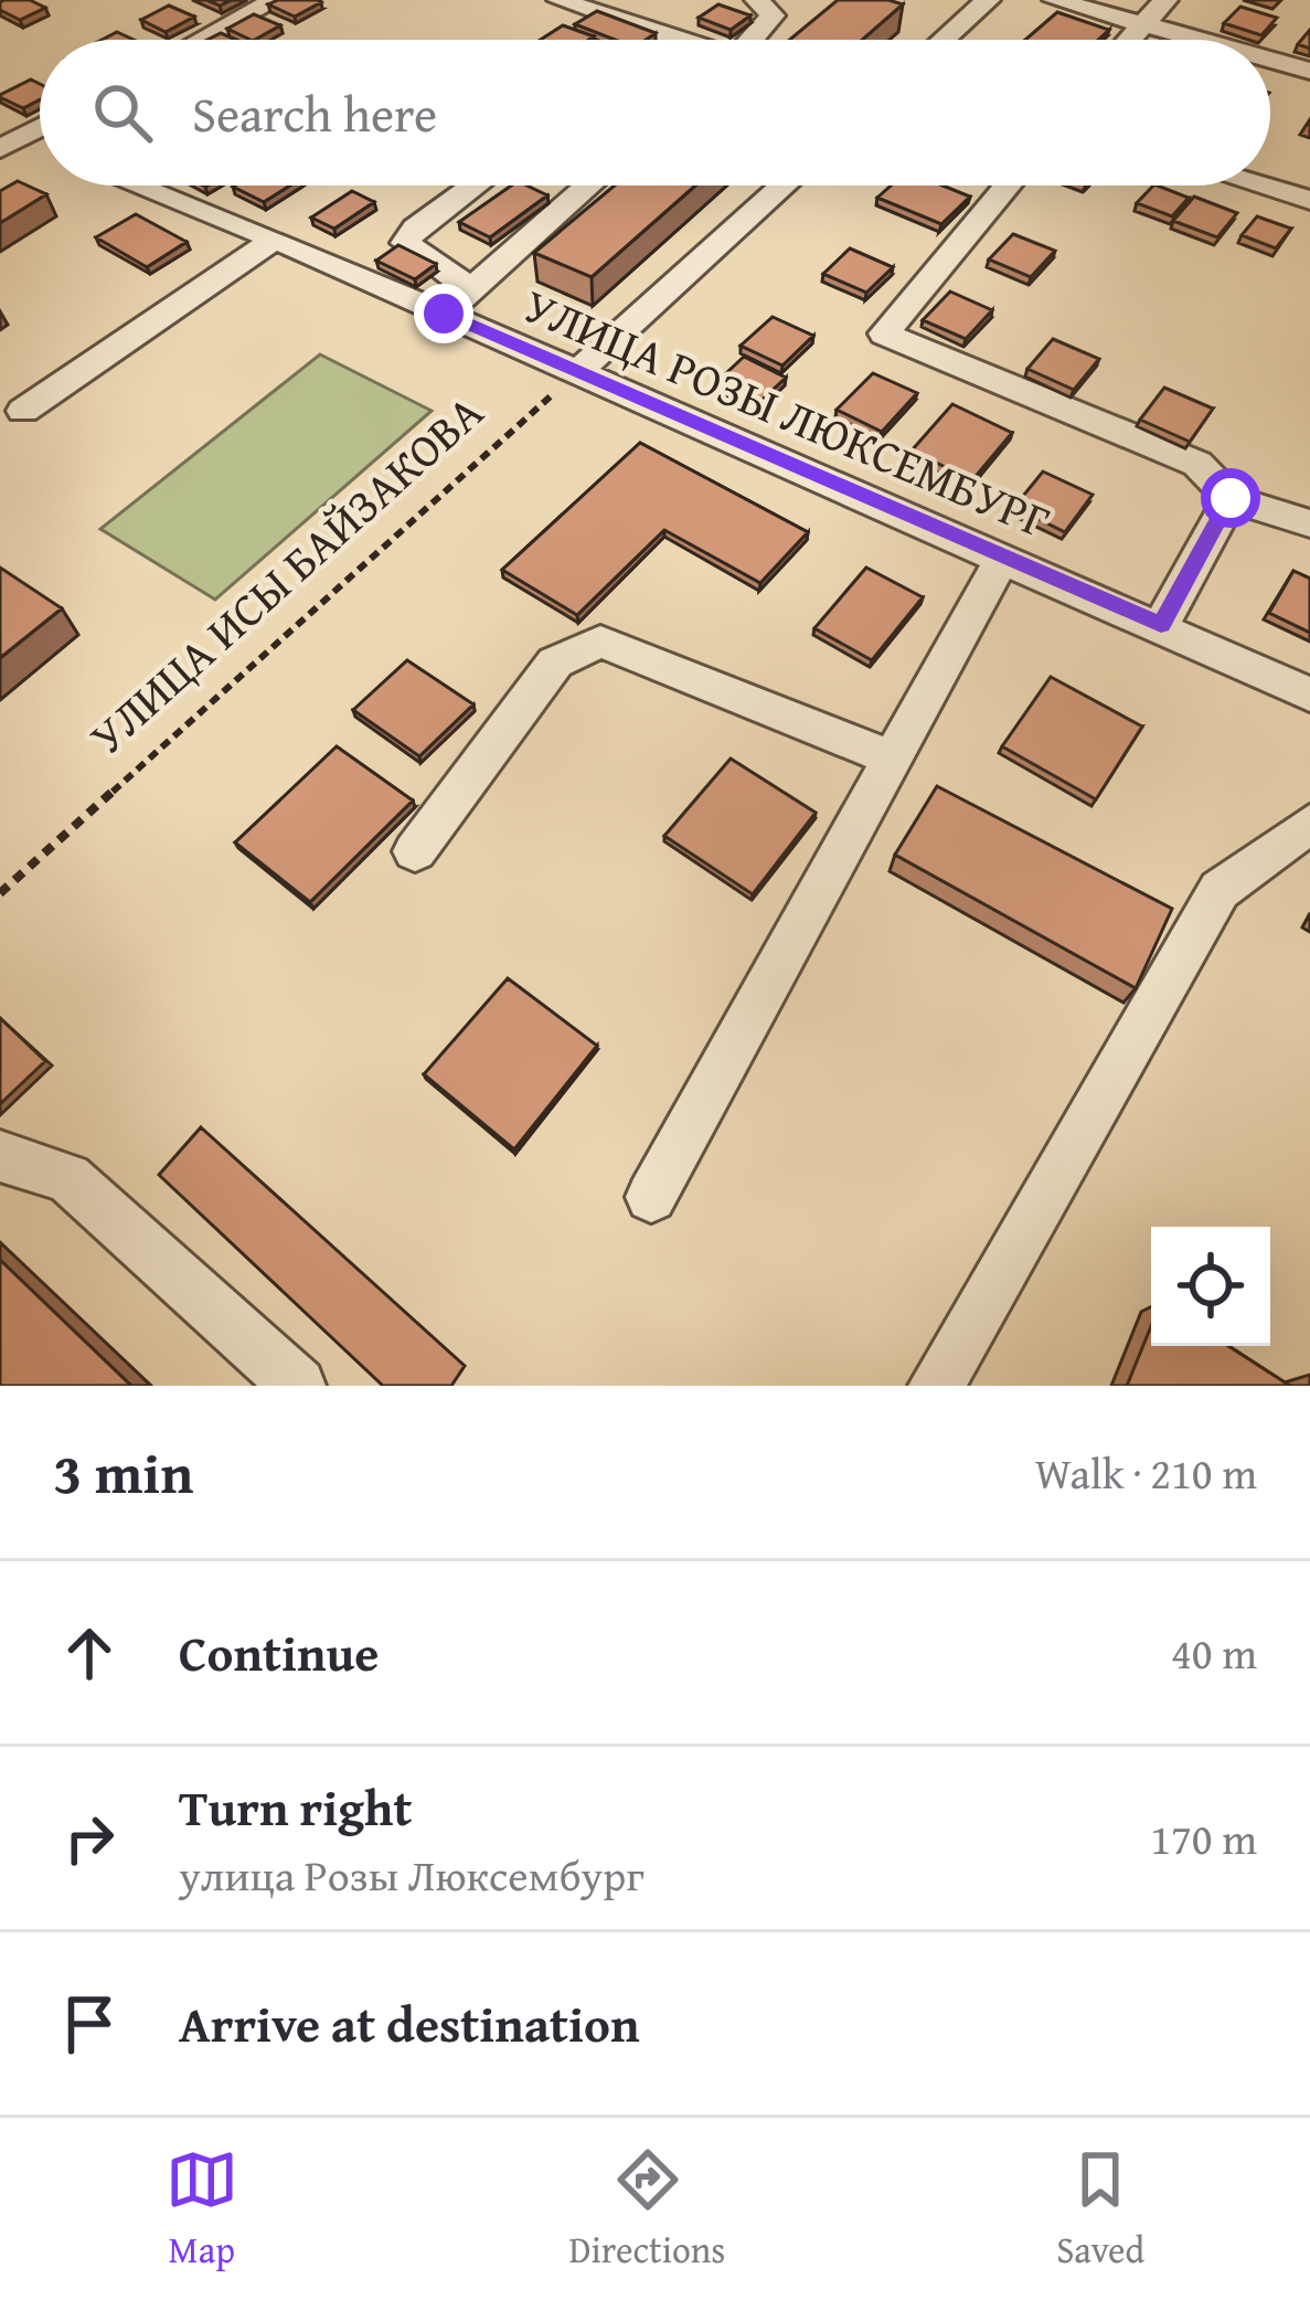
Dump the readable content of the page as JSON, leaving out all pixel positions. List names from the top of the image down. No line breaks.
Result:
{"streets":{"street":["УЛИЦА РОЗЫ ЛЮКСЕМБУРГ"],"path":["УЛИЦА ИСЫ БАЙЗАКОВА"]},"crossings":[["УЛИЦА РОЗЫ ЛЮКСЕМБУРГ","УЛИЦА ИСЫ БАЙЗАКОВА"]],"page":{"search":"Search here","heading":["3 min","Walk · 210 m"],"list":[["Continue","40 m"],["Turn right","улица Розы Люксембург","170 m"],"Arrive at destination"],"nav":["Map","Directions","Saved"]}}
